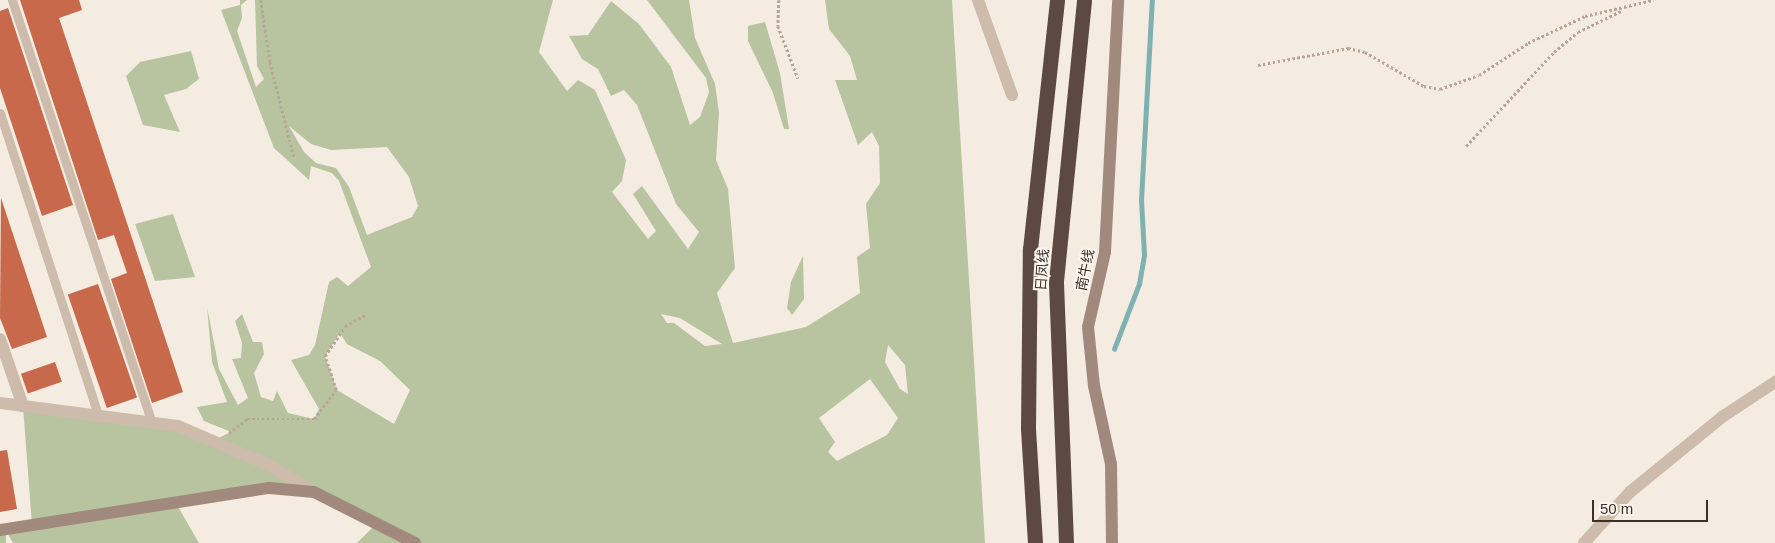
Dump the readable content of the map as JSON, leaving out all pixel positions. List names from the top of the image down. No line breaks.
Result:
{"streets":{"highway":["日凤线"],"street":["南牛线"]},"scale_bar":"50 m"}
